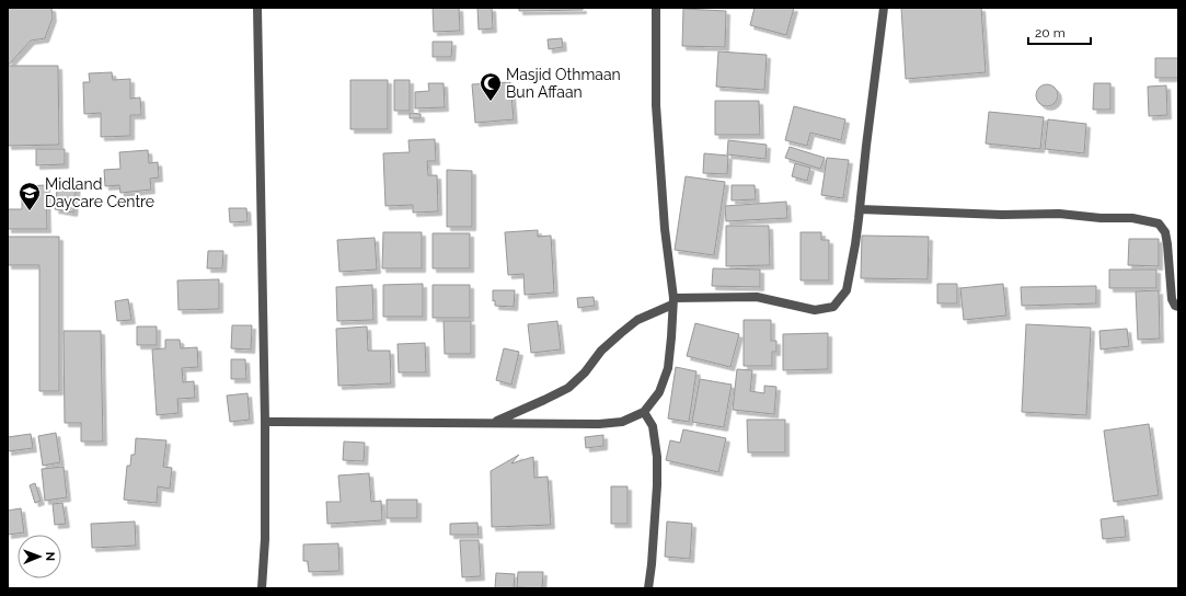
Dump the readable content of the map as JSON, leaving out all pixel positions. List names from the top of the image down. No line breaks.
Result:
{"places":{"mosque":["Masjid Othmaan Bun Affaan"],"school or university":["Midland Daycare Centre"]},"scale_bar":"20 m","north":"right"}
